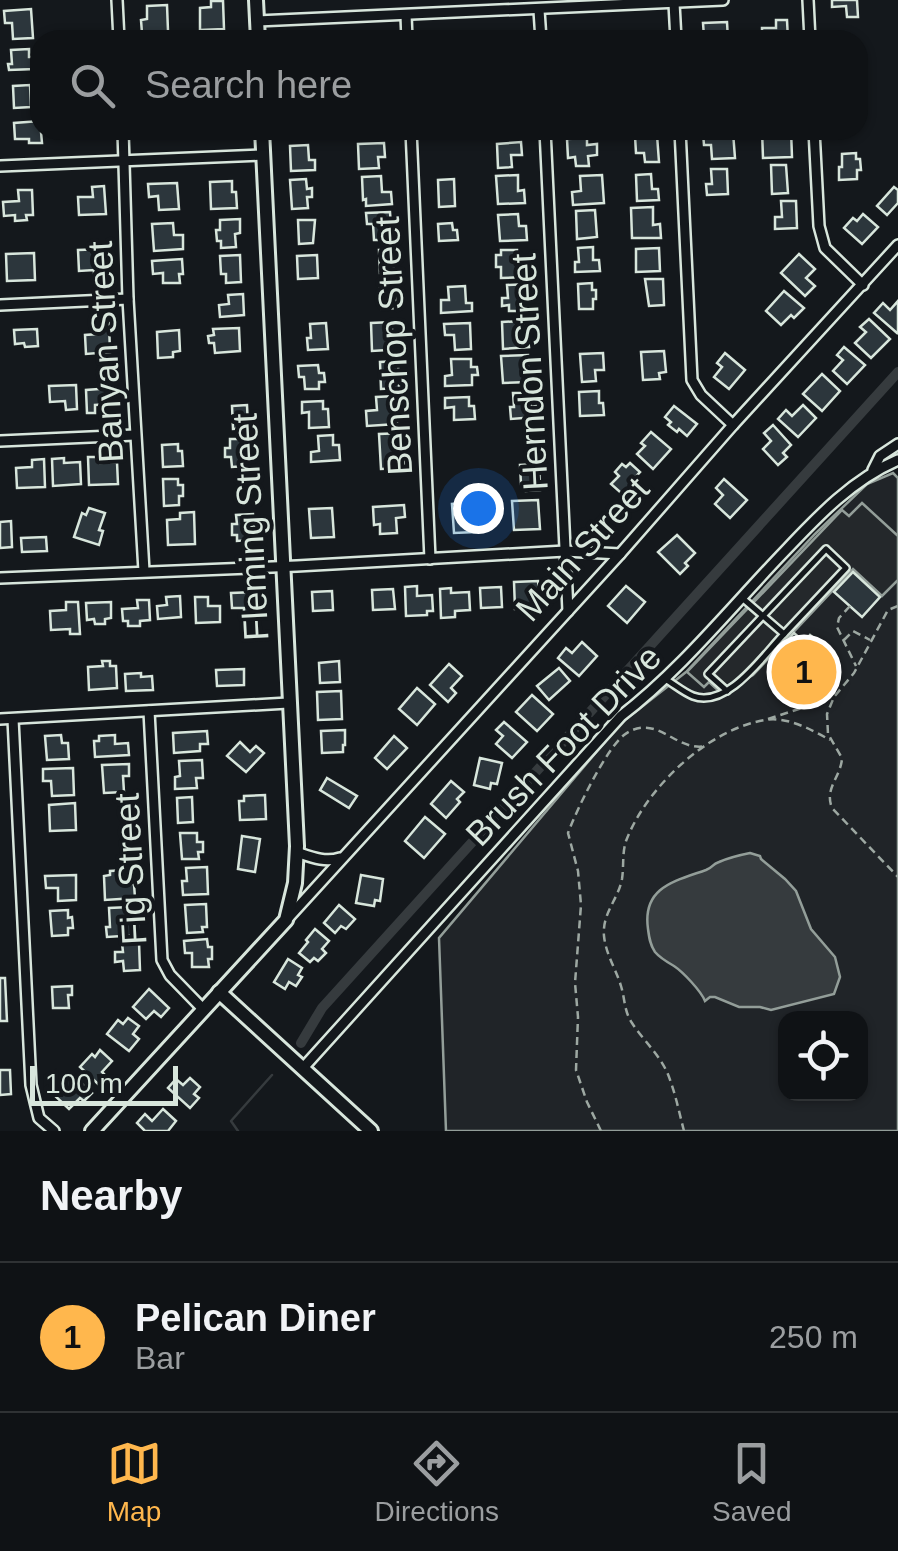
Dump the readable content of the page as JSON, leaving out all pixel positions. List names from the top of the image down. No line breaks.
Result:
{"streets":{"street":["Benschop Street","Banyan Street","Herndon Street","Fleming Street","Main Street","Brush Foot Drive","Fig Street"]},"crossings":[["Herndon Street","Main Street"],["Fleming Street","Main Street"]],"scale_bar":"100 m","page":{"search":"Search here","pins":"1","scale":"100 m","heading":"Nearby","list":[{"mark":"1","name":"Pelican Diner","note":"Bar","value":"250 m"}],"nav":["Map","Directions","Saved"]}}
